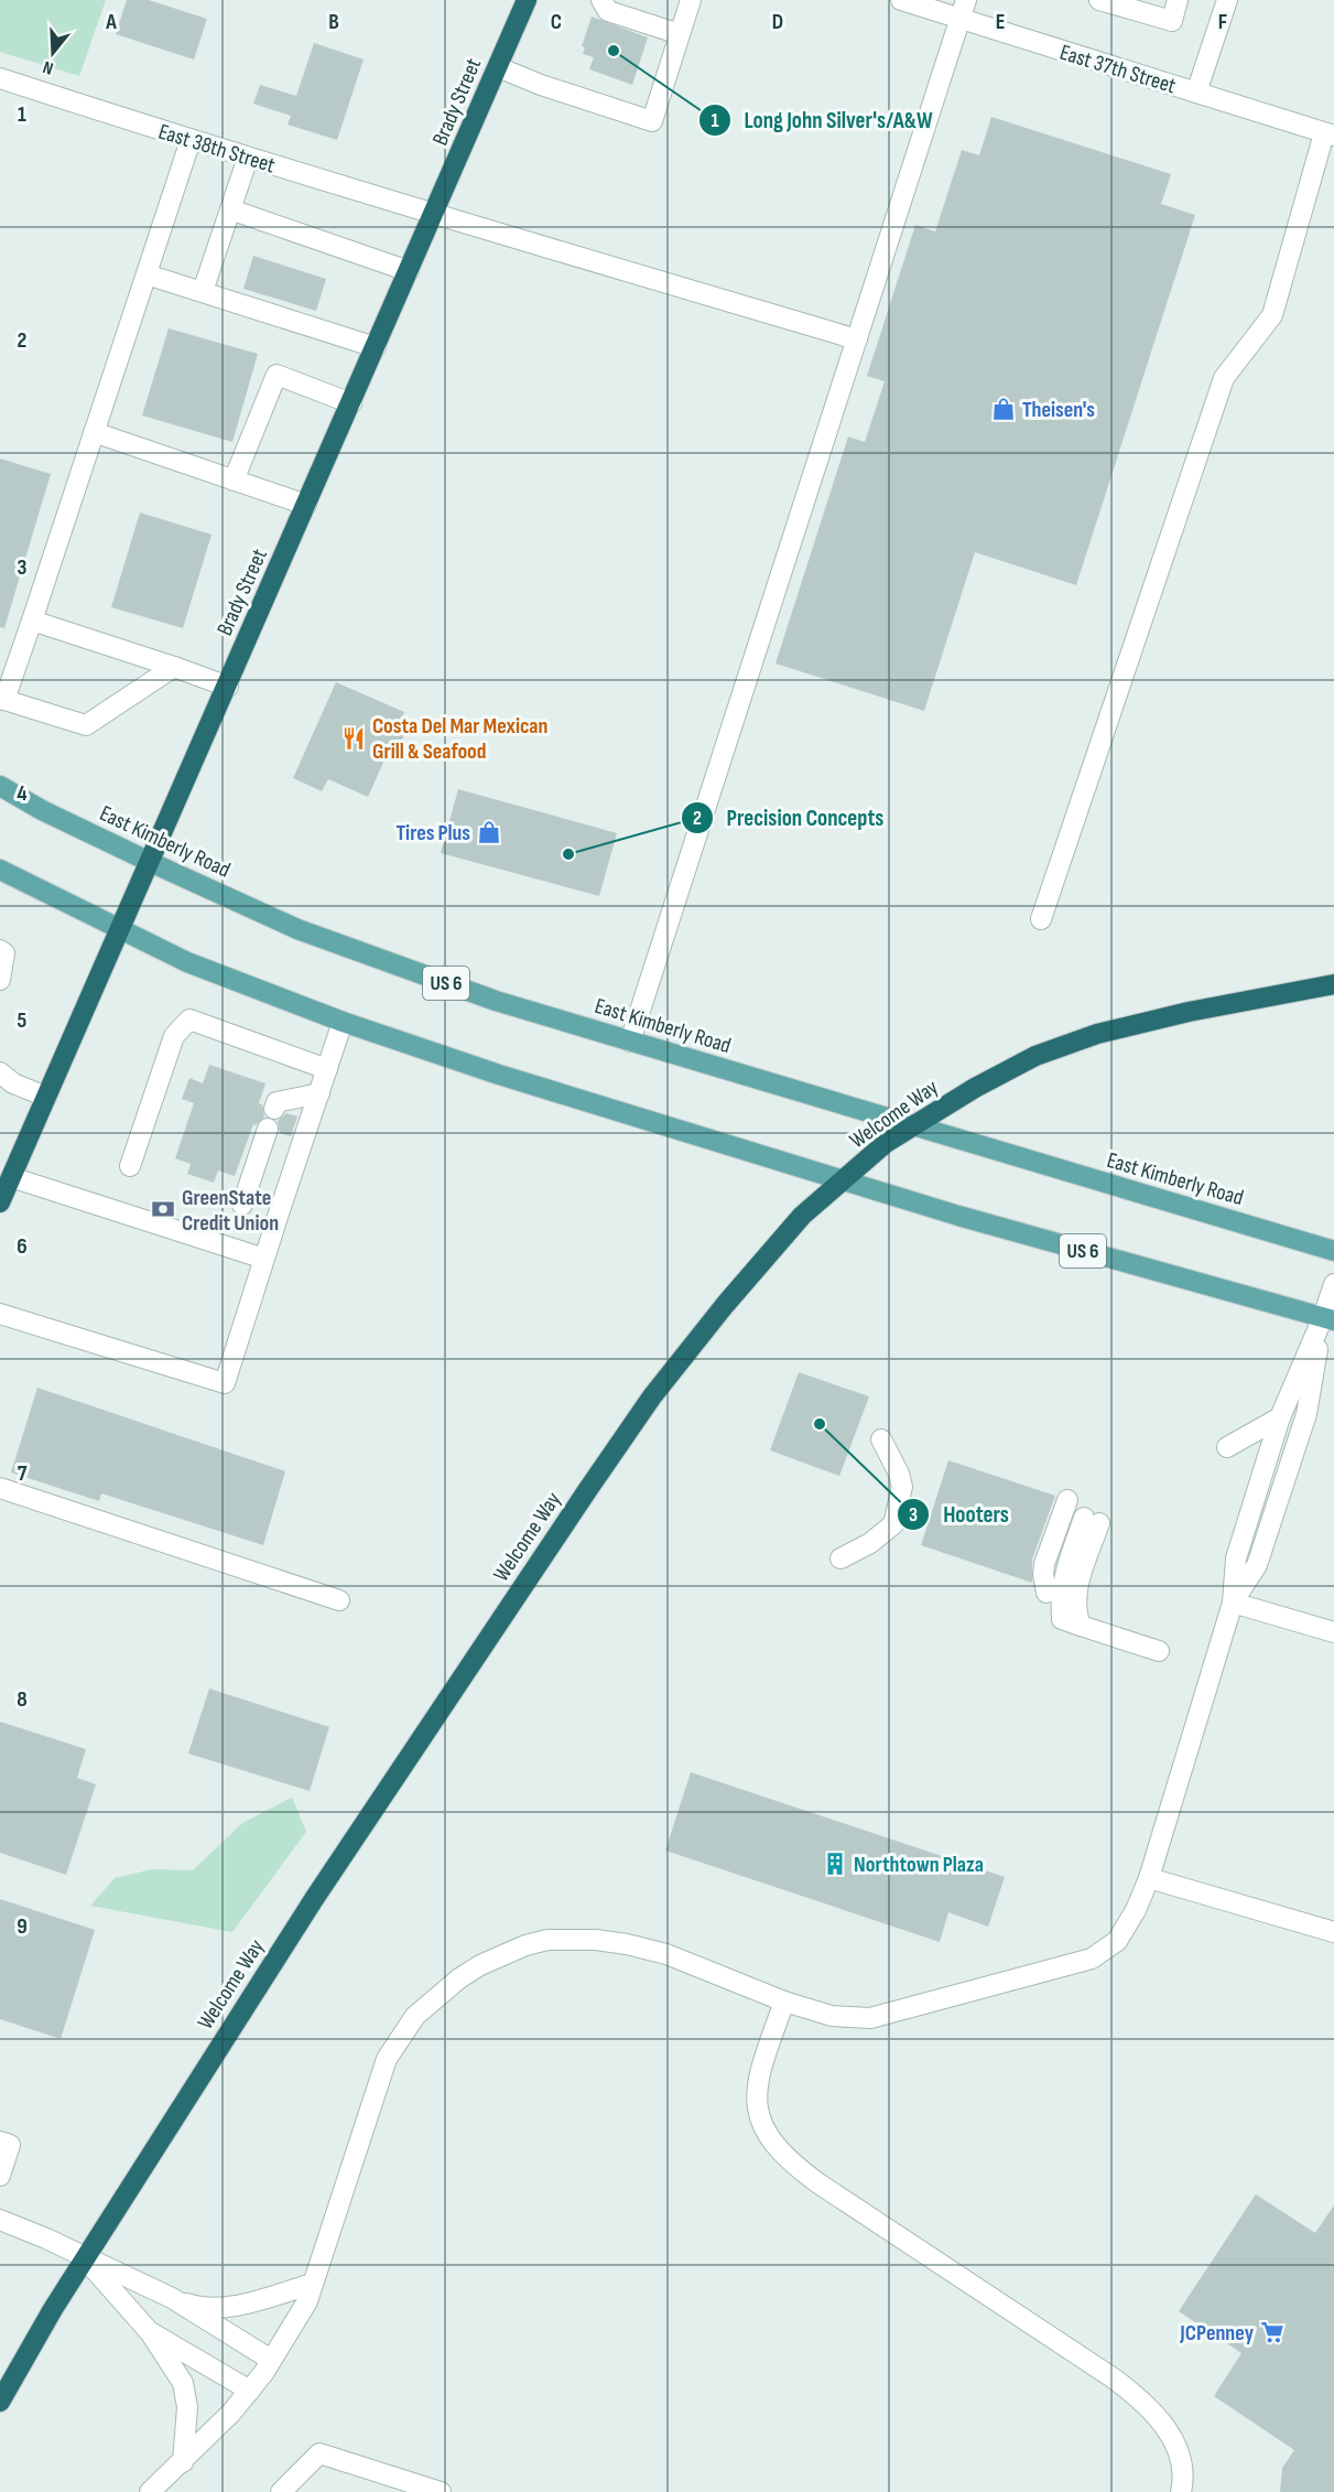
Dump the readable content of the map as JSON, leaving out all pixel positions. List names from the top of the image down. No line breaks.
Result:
{"streets":{"highway":["Brady Street","Welcome Way"],"main road":["East Kimberly Road","US 6"],"street":["East 37th Street","East 38th Street"]},"crossings":[["Brady Street","East 38th Street"],["Brady Street","East Kimberly Road"],["Brady Street","US 6"],["East Kimberly Road","Welcome Way"],["US 6","Welcome Way"]],"places":{"other":["Long John Silver's/A&W","Precision Concepts","Hooters"],"shop":["Theisen's","Tires Plus"],"restaurant":["Costa Del Mar Mexican Grill & Seafood"],"bank":["GreenState Credit Union"],"building":["Northtown Plaza"],"supermarket":["JCPenney"]},"north":"bottom","grid":{"columns":["A","B","C","D","E","F"],"rows":["1","2","3","4","5","6","7","8","9"]}}
